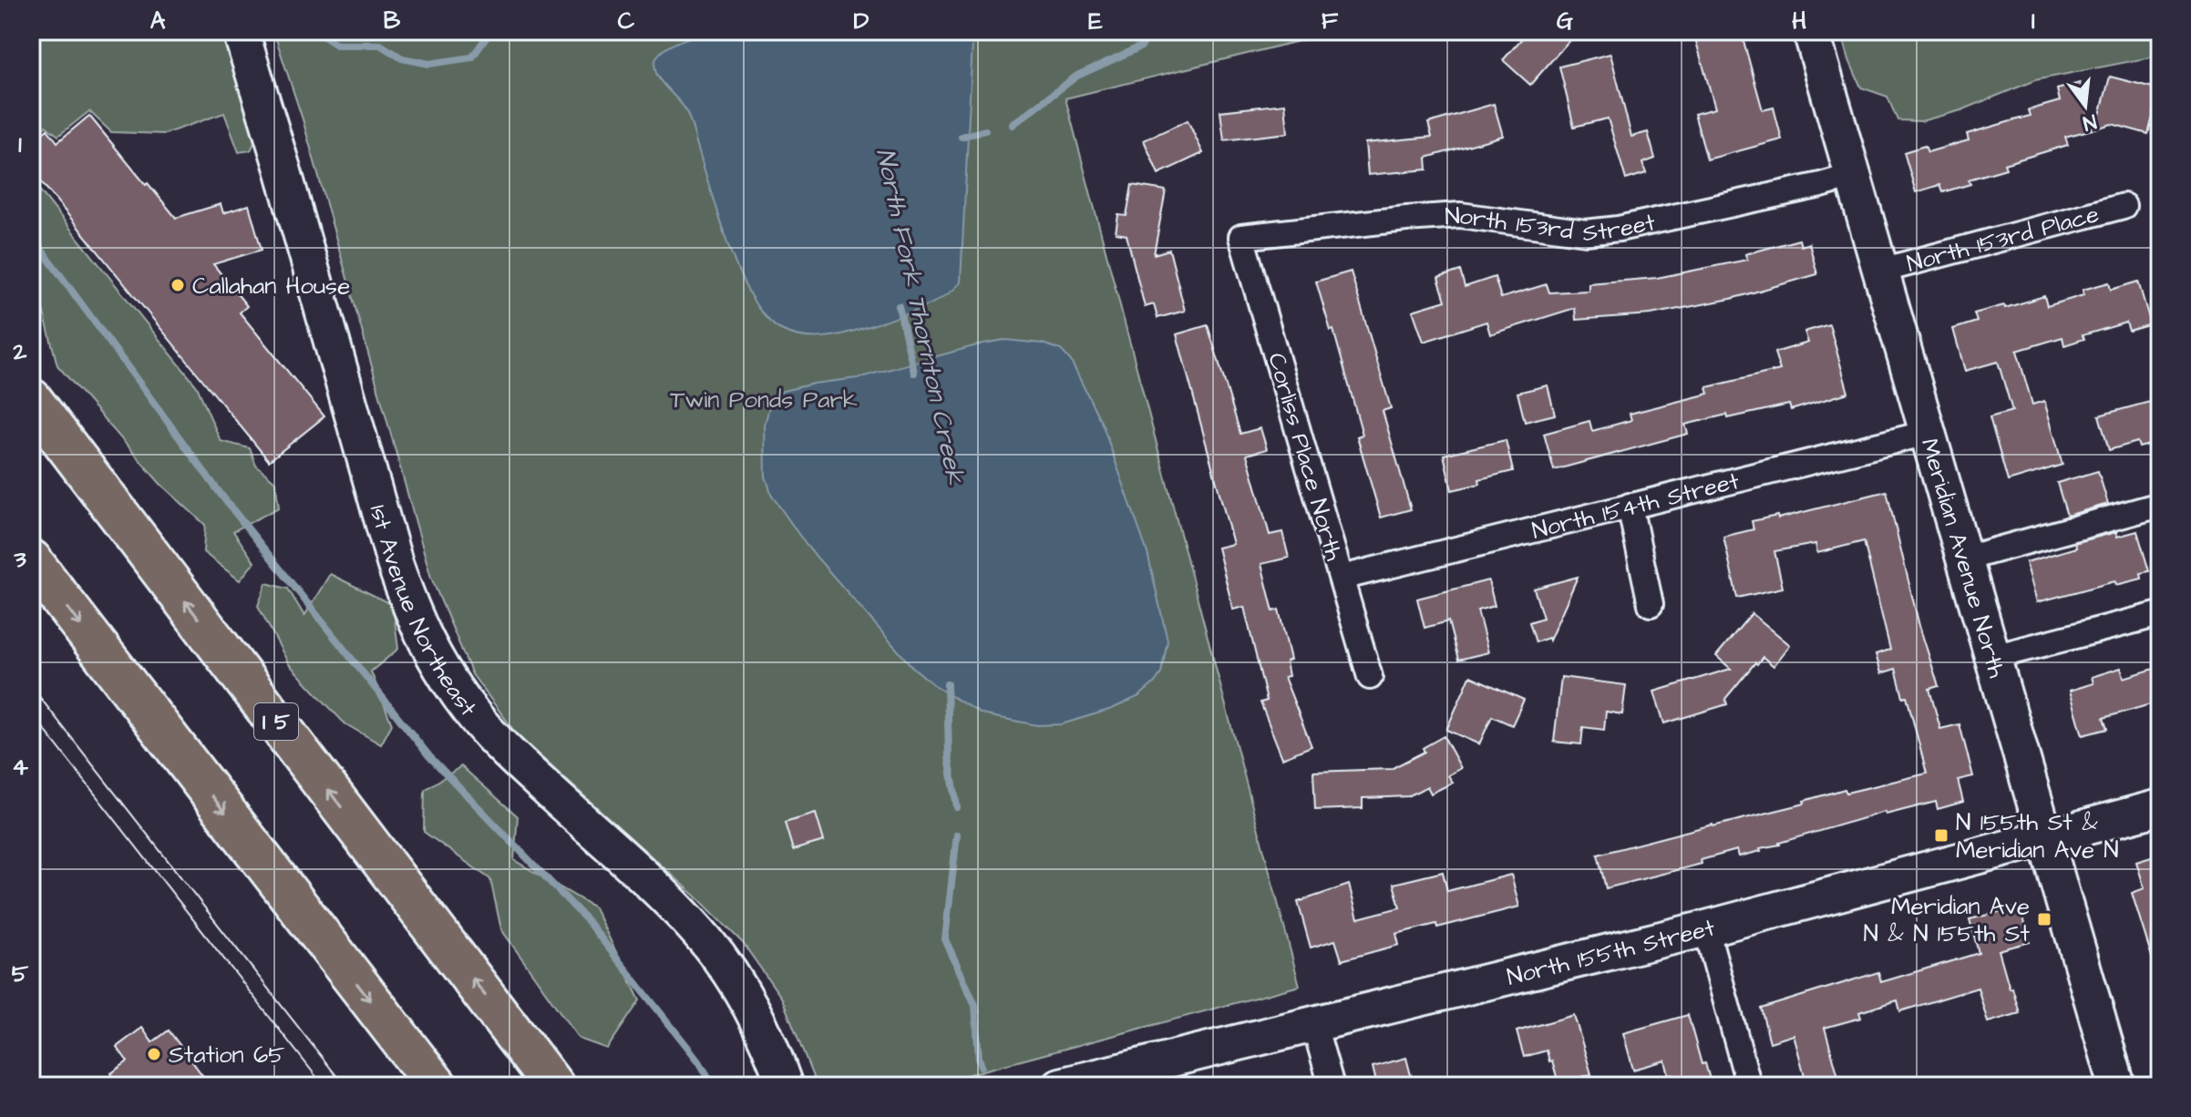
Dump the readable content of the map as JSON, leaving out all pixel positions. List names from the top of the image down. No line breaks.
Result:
{"streets":{"highway":["I 5"],"street":["North 153rd Street","North 153rd Place","Corliss Place North","North 154th Street","Meridian Avenue North","1st Avenue Northeast","North 155th Street"]},"crossings":[["North 153rd Street","Corliss Place North"],["North 153rd Street","Meridian Avenue North"],["North 153rd Place","Meridian Avenue North"],["Corliss Place North","North 154th Street"],["North 154th Street","Meridian Avenue North"],["Meridian Avenue North","North 155th Street"]],"water":["North Fork Thornton Creek"],"parks":["Twin Ponds Park"],"places":{"other":["Callahan House","Station 65"],"transit":["N 155th St & Meridian Ave N","Meridian Ave N & N 155th St"]},"north":"bottom","grid":{"columns":["A","B","C","D","E","F","G","H","I"],"rows":["1","2","3","4","5"]}}
